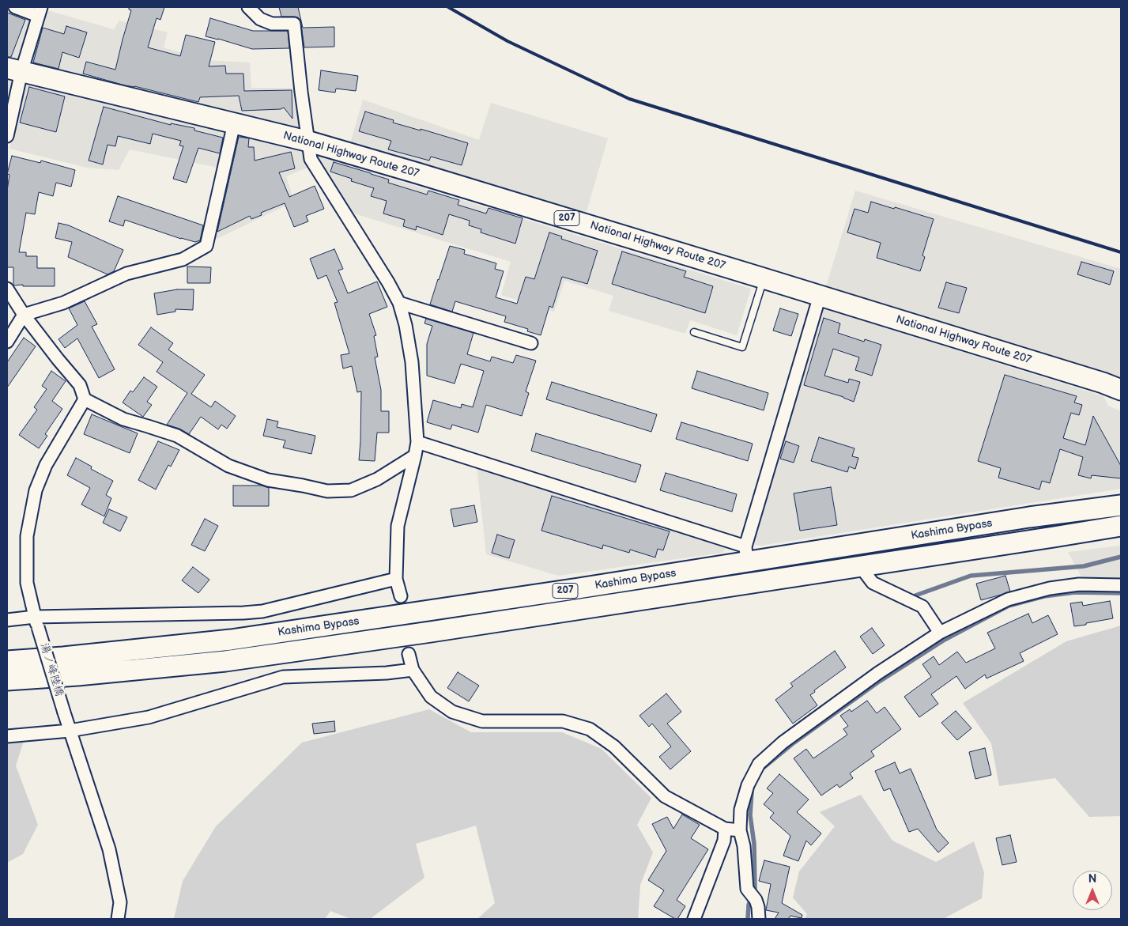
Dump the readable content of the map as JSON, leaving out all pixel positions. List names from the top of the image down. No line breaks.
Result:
{"streets":{"highway":["National Highway Route 207","207","Kashima Bypass"],"street":["湯ノ峰陸橋"]},"north":"top"}
